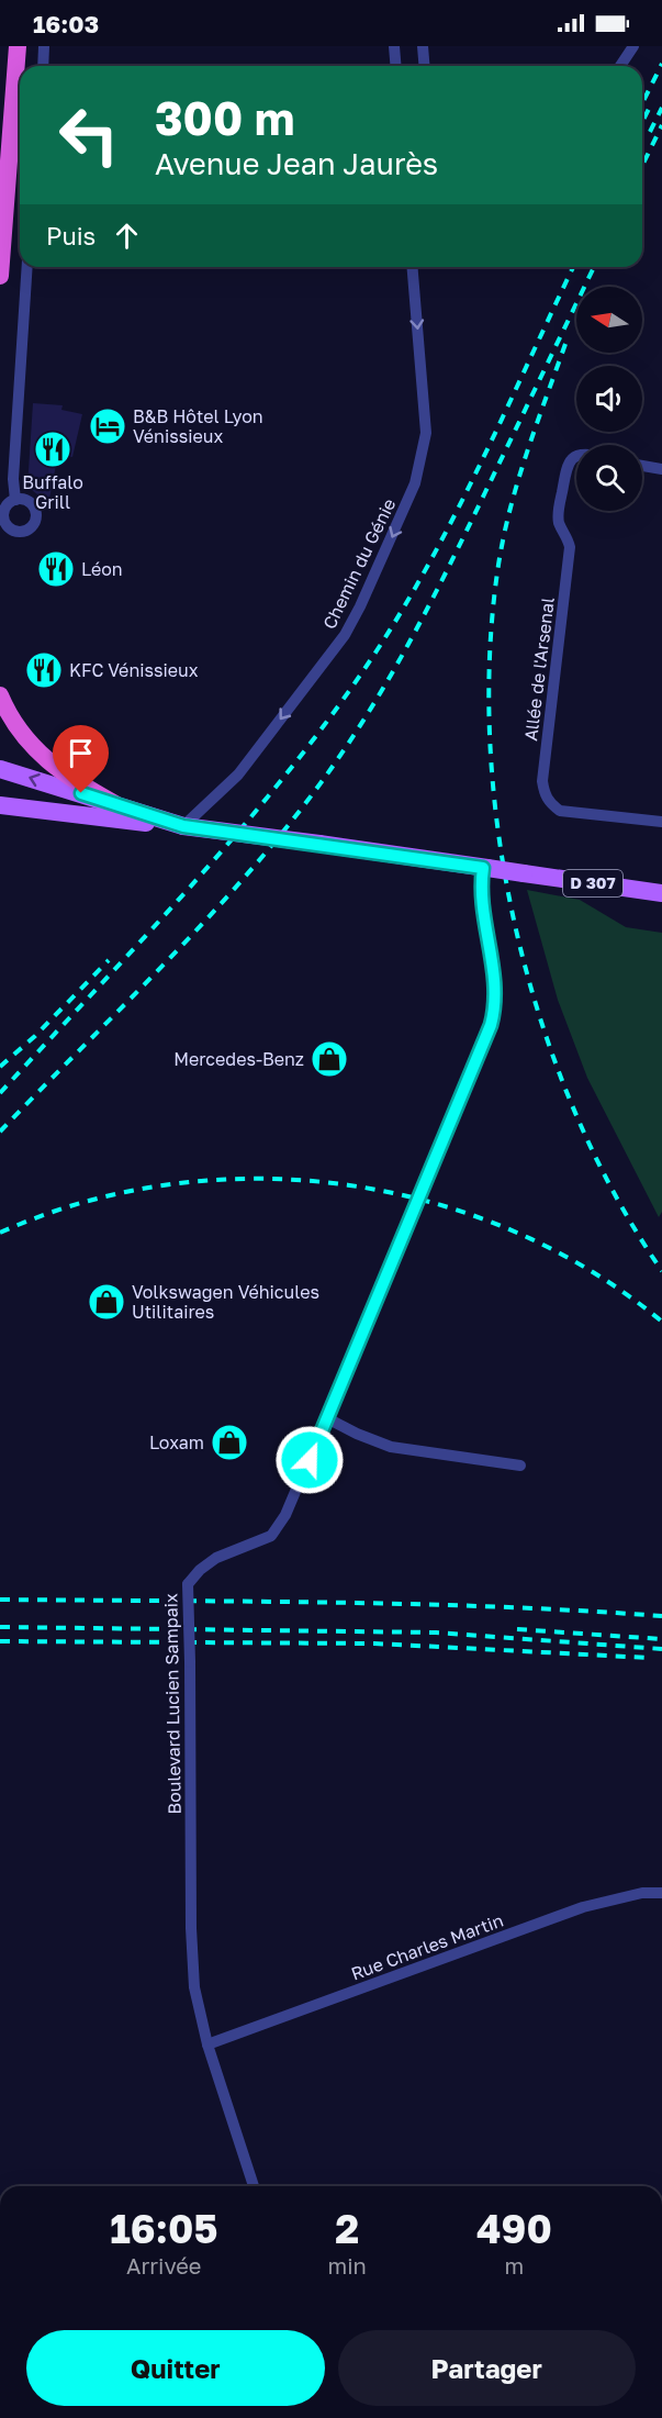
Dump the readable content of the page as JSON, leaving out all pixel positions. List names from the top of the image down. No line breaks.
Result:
{"streets":{"main road":["D 307"],"street":["Chemin du Génie","Allée de l'Arsenal","Boulevard Lucien Sampaix","Rue Charles Martin"]},"crossings":[["Chemin du Génie","D 307"],["D 307","Boulevard Lucien Sampaix"],["Boulevard Lucien Sampaix","Rue Charles Martin"]],"one_way":["Chemin du Génie"],"places":{"hotel":["B&B Hôtel Lyon Vénissieux"],"restaurant":["Buffalo Grill","Léon","KFC Vénissieux"],"shop":["Mercedes-Benz","Volkswagen Véhicules Utilitaires","Loxam"]},"north":"left","page":{"status":"16:03","turn":["300 m","Avenue Jean Jaurès"],"then":"Puis","eta":["16:05","Arrivée","2","min","490","m"],"buttons":["Quitter","Partager"]}}
